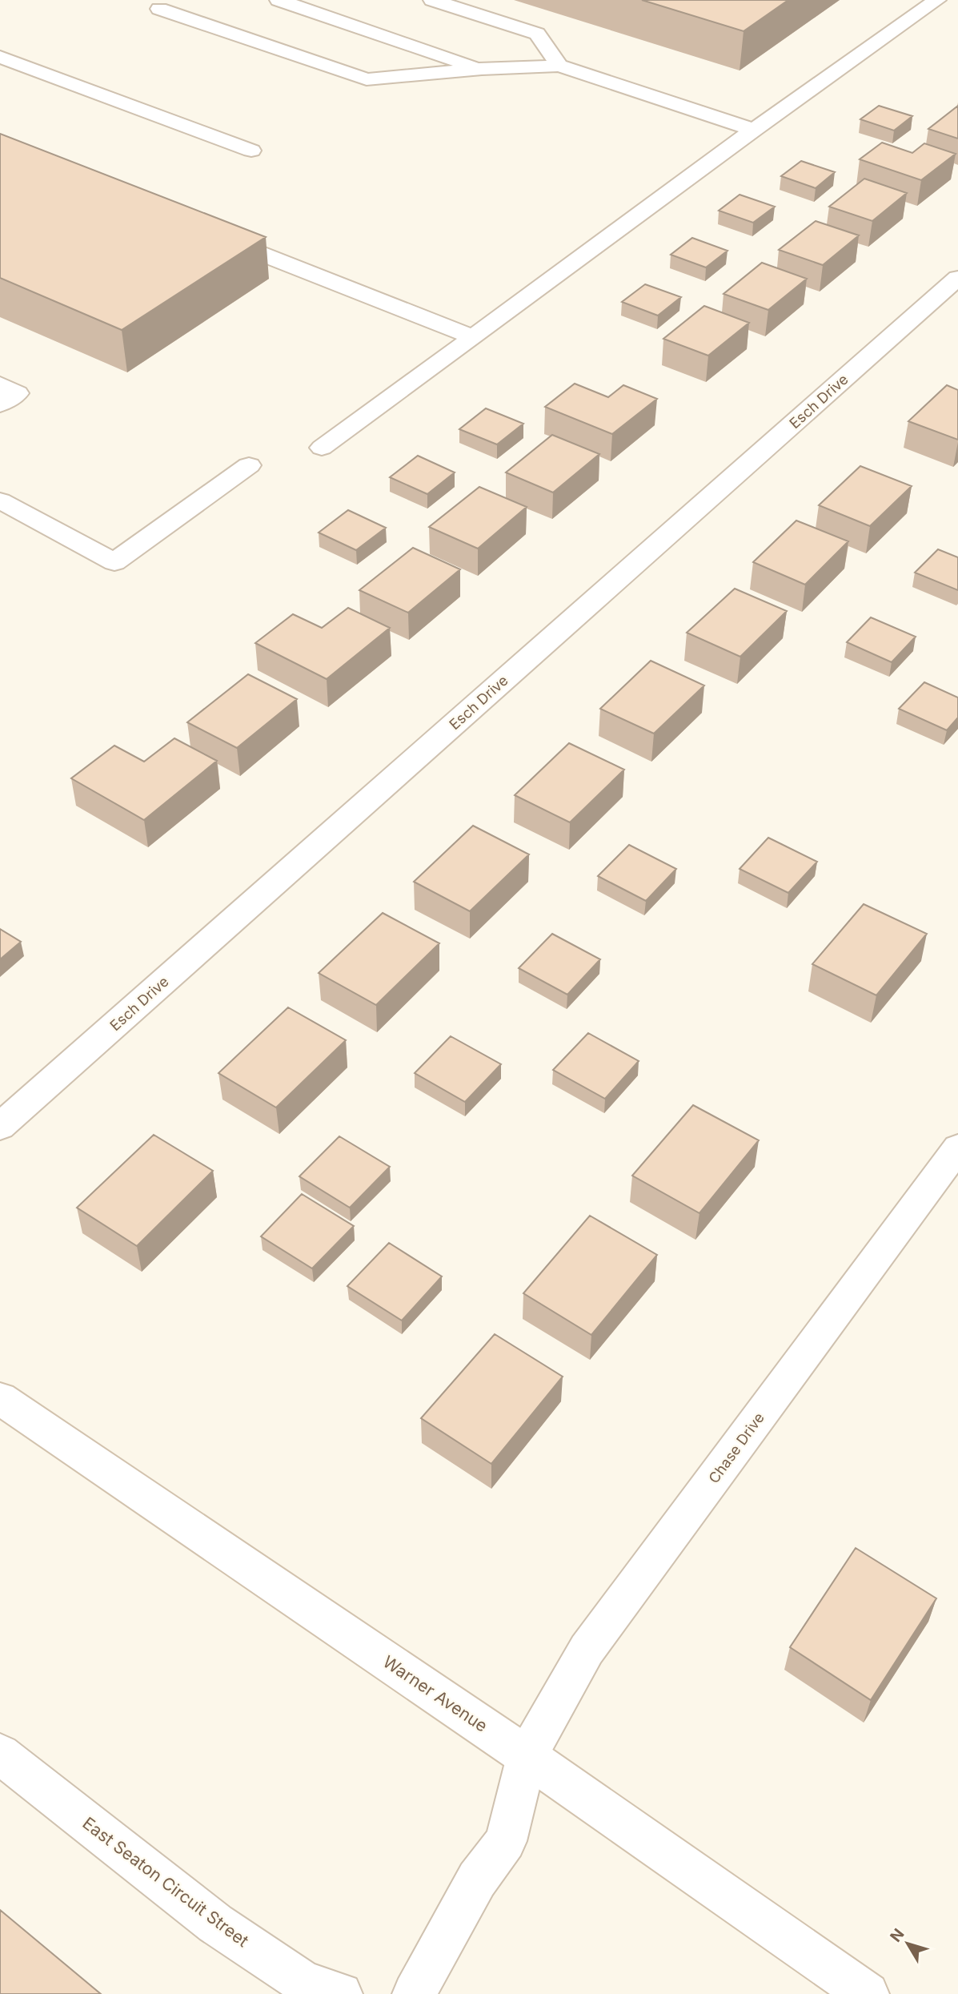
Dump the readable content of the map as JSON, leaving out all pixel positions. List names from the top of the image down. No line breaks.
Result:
{"streets":{"street":["Esch Drive","Chase Drive","Warner Avenue","East Seaton Circuit Street"]},"crossings":[["Chase Drive","Warner Avenue"]],"north":"top left"}
